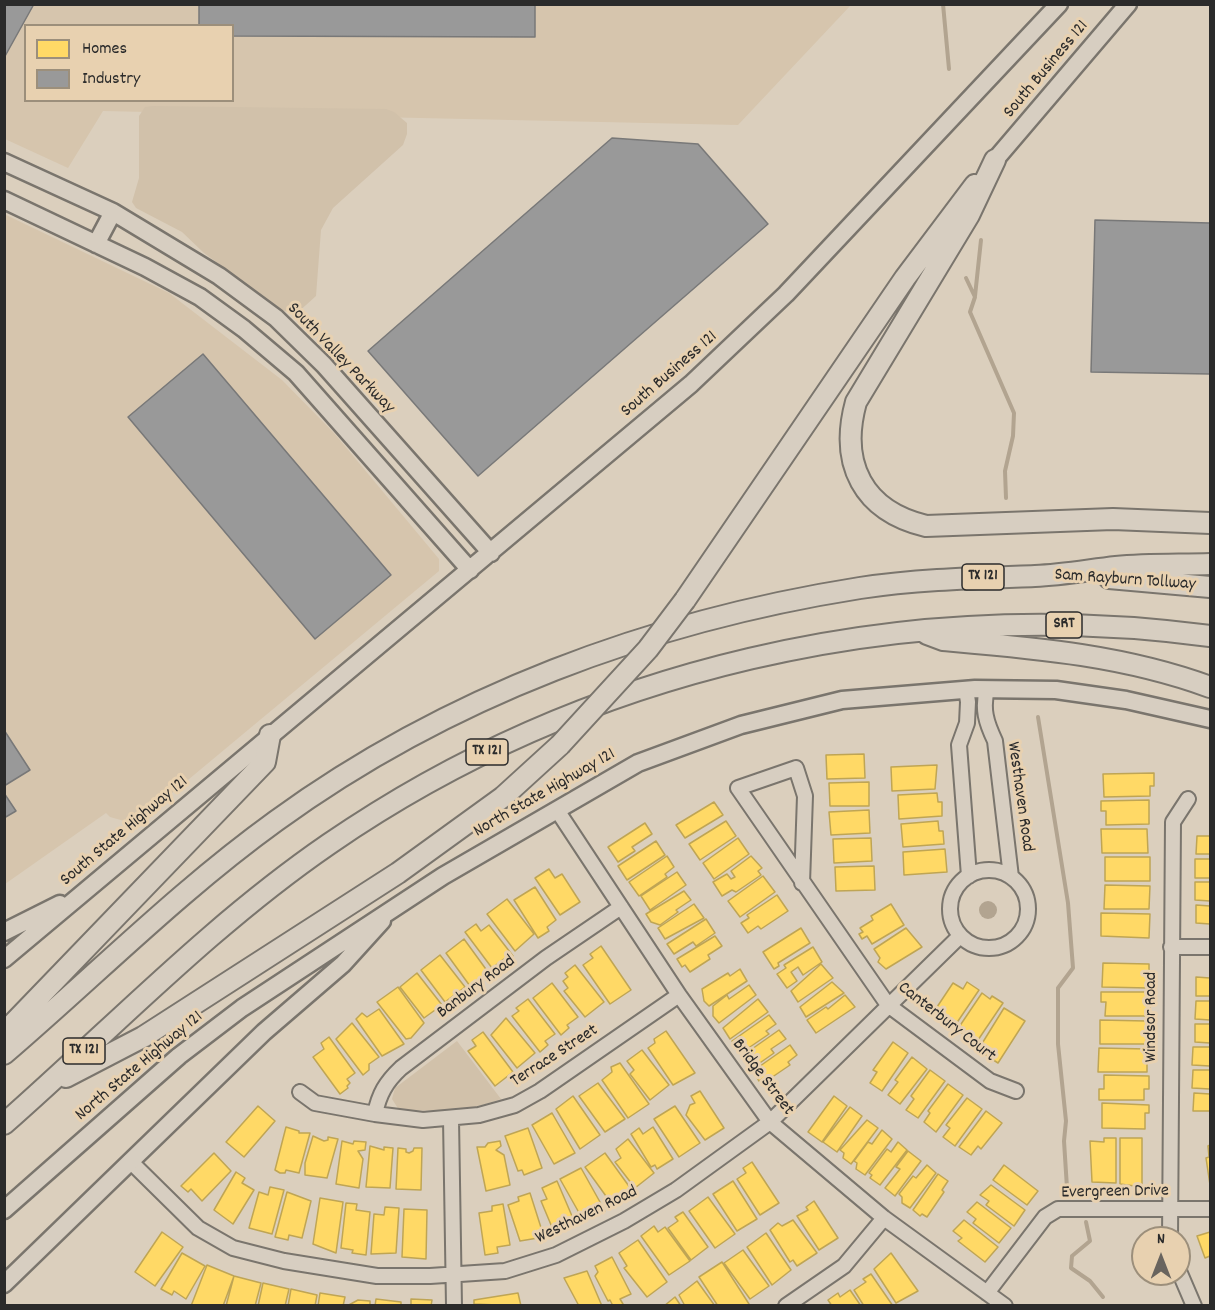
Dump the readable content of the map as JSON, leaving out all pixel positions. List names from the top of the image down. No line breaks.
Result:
{"streets":{"highway":["TX 121","Sam Rayburn Tollway","SRT"],"main road":["South Business 121","South Valley Parkway","North State Highway 121","South State Highway 121"],"street":["Westhaven Road","Banbury Road","Windsor Road","Canterbury Court","Terrace Street","Bridge Street","Evergreen Drive"]},"crossings":[["South Business 121","South Valley Parkway"],["South Business 121","South State Highway 121"],["TX 121","Sam Rayburn Tollway"],["TX 121","SRT"],["North State Highway 121","Westhaven Road"],["North State Highway 121","Bridge Street"],["Westhaven Road","Canterbury Court"],["Westhaven Road","Bridge Street"],["Banbury Road","Terrace Street"],["Banbury Road","Bridge Street"],["Windsor Road","Evergreen Drive"],["Terrace Street","Bridge Street"],["Bridge Street","Evergreen Drive"]],"legend":["Homes","Industry"],"north":"top"}
